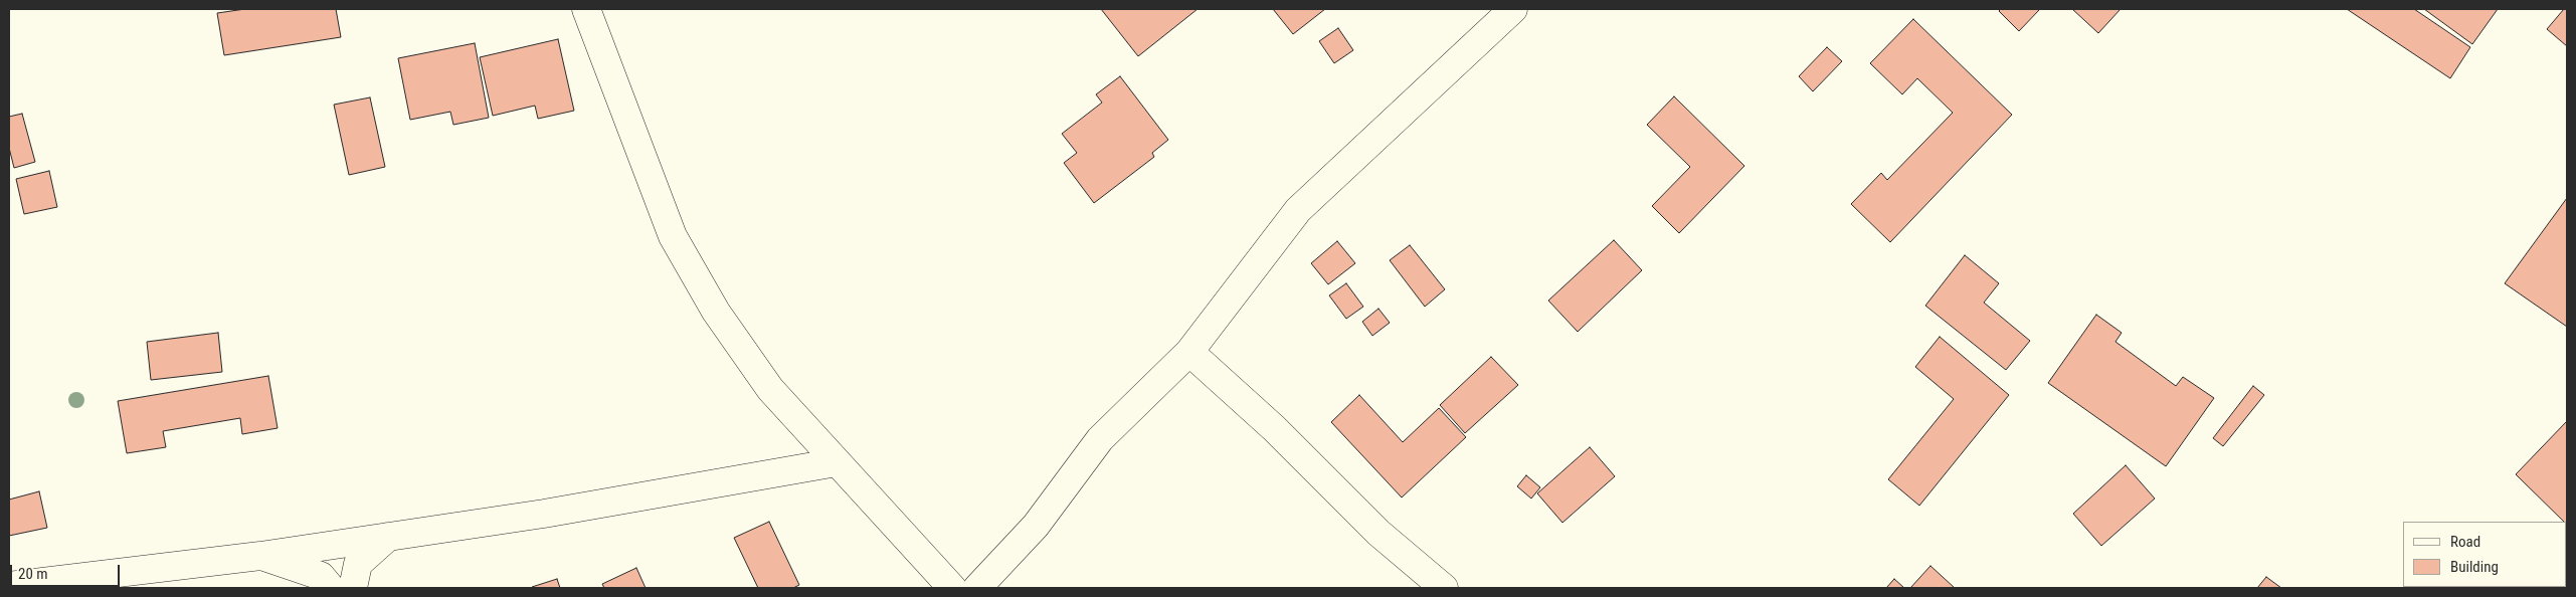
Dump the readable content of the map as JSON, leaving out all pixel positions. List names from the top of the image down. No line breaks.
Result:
{"legend":["Road","Building"],"scale_bar":"20 m"}
